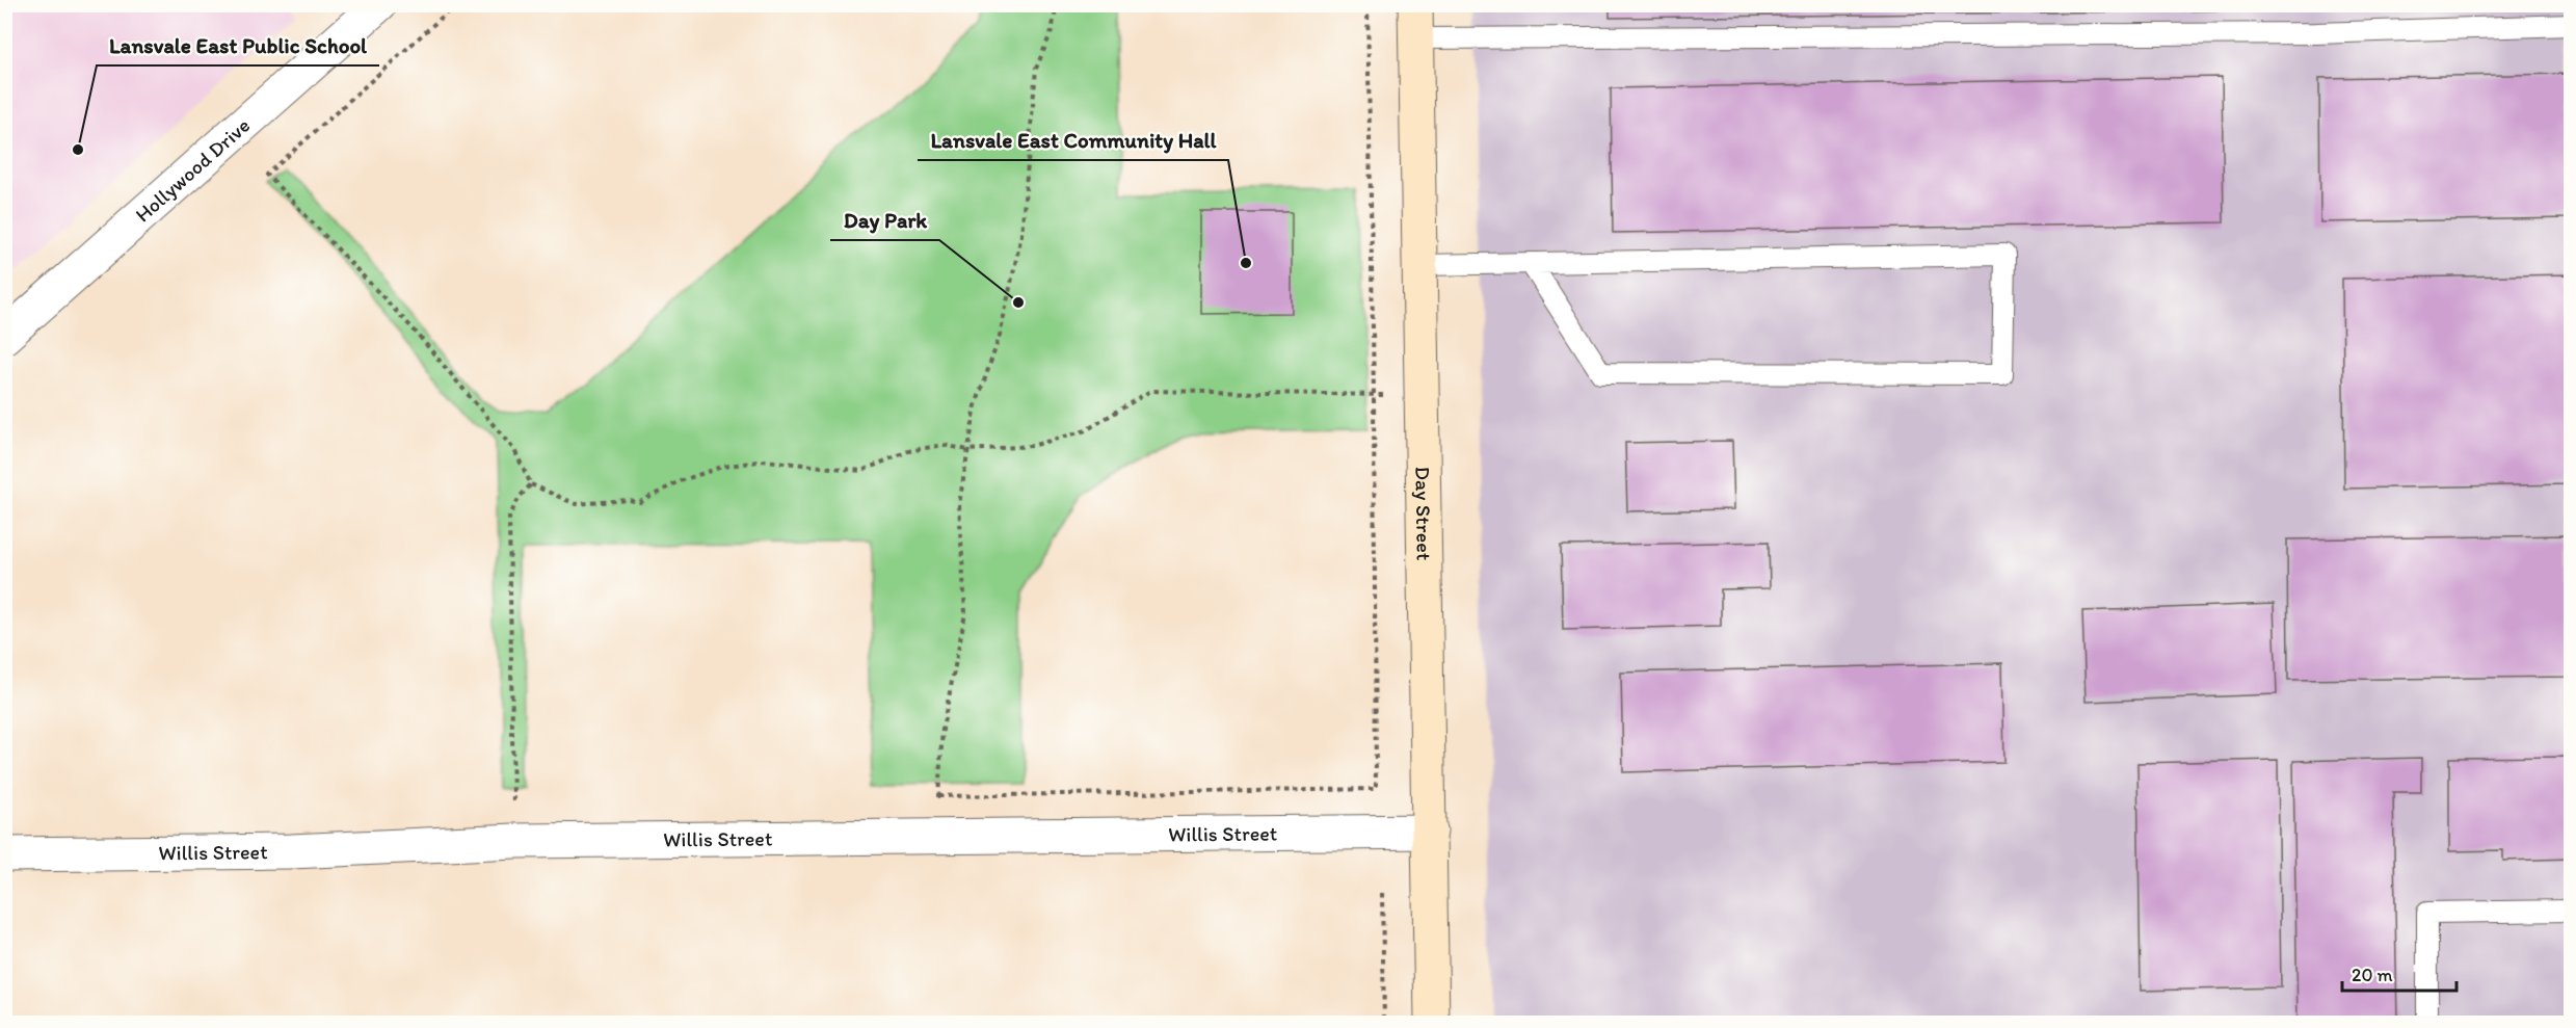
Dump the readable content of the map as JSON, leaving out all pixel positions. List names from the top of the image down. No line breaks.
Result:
{"streets":{"street":["Hollywood Drive","Day Street","Willis Street"]},"crossings":[["Day Street","Willis Street"]],"places":["Lansvale East Public School","Lansvale East Community Hall","Day Park"],"scale_bar":"20 m"}
